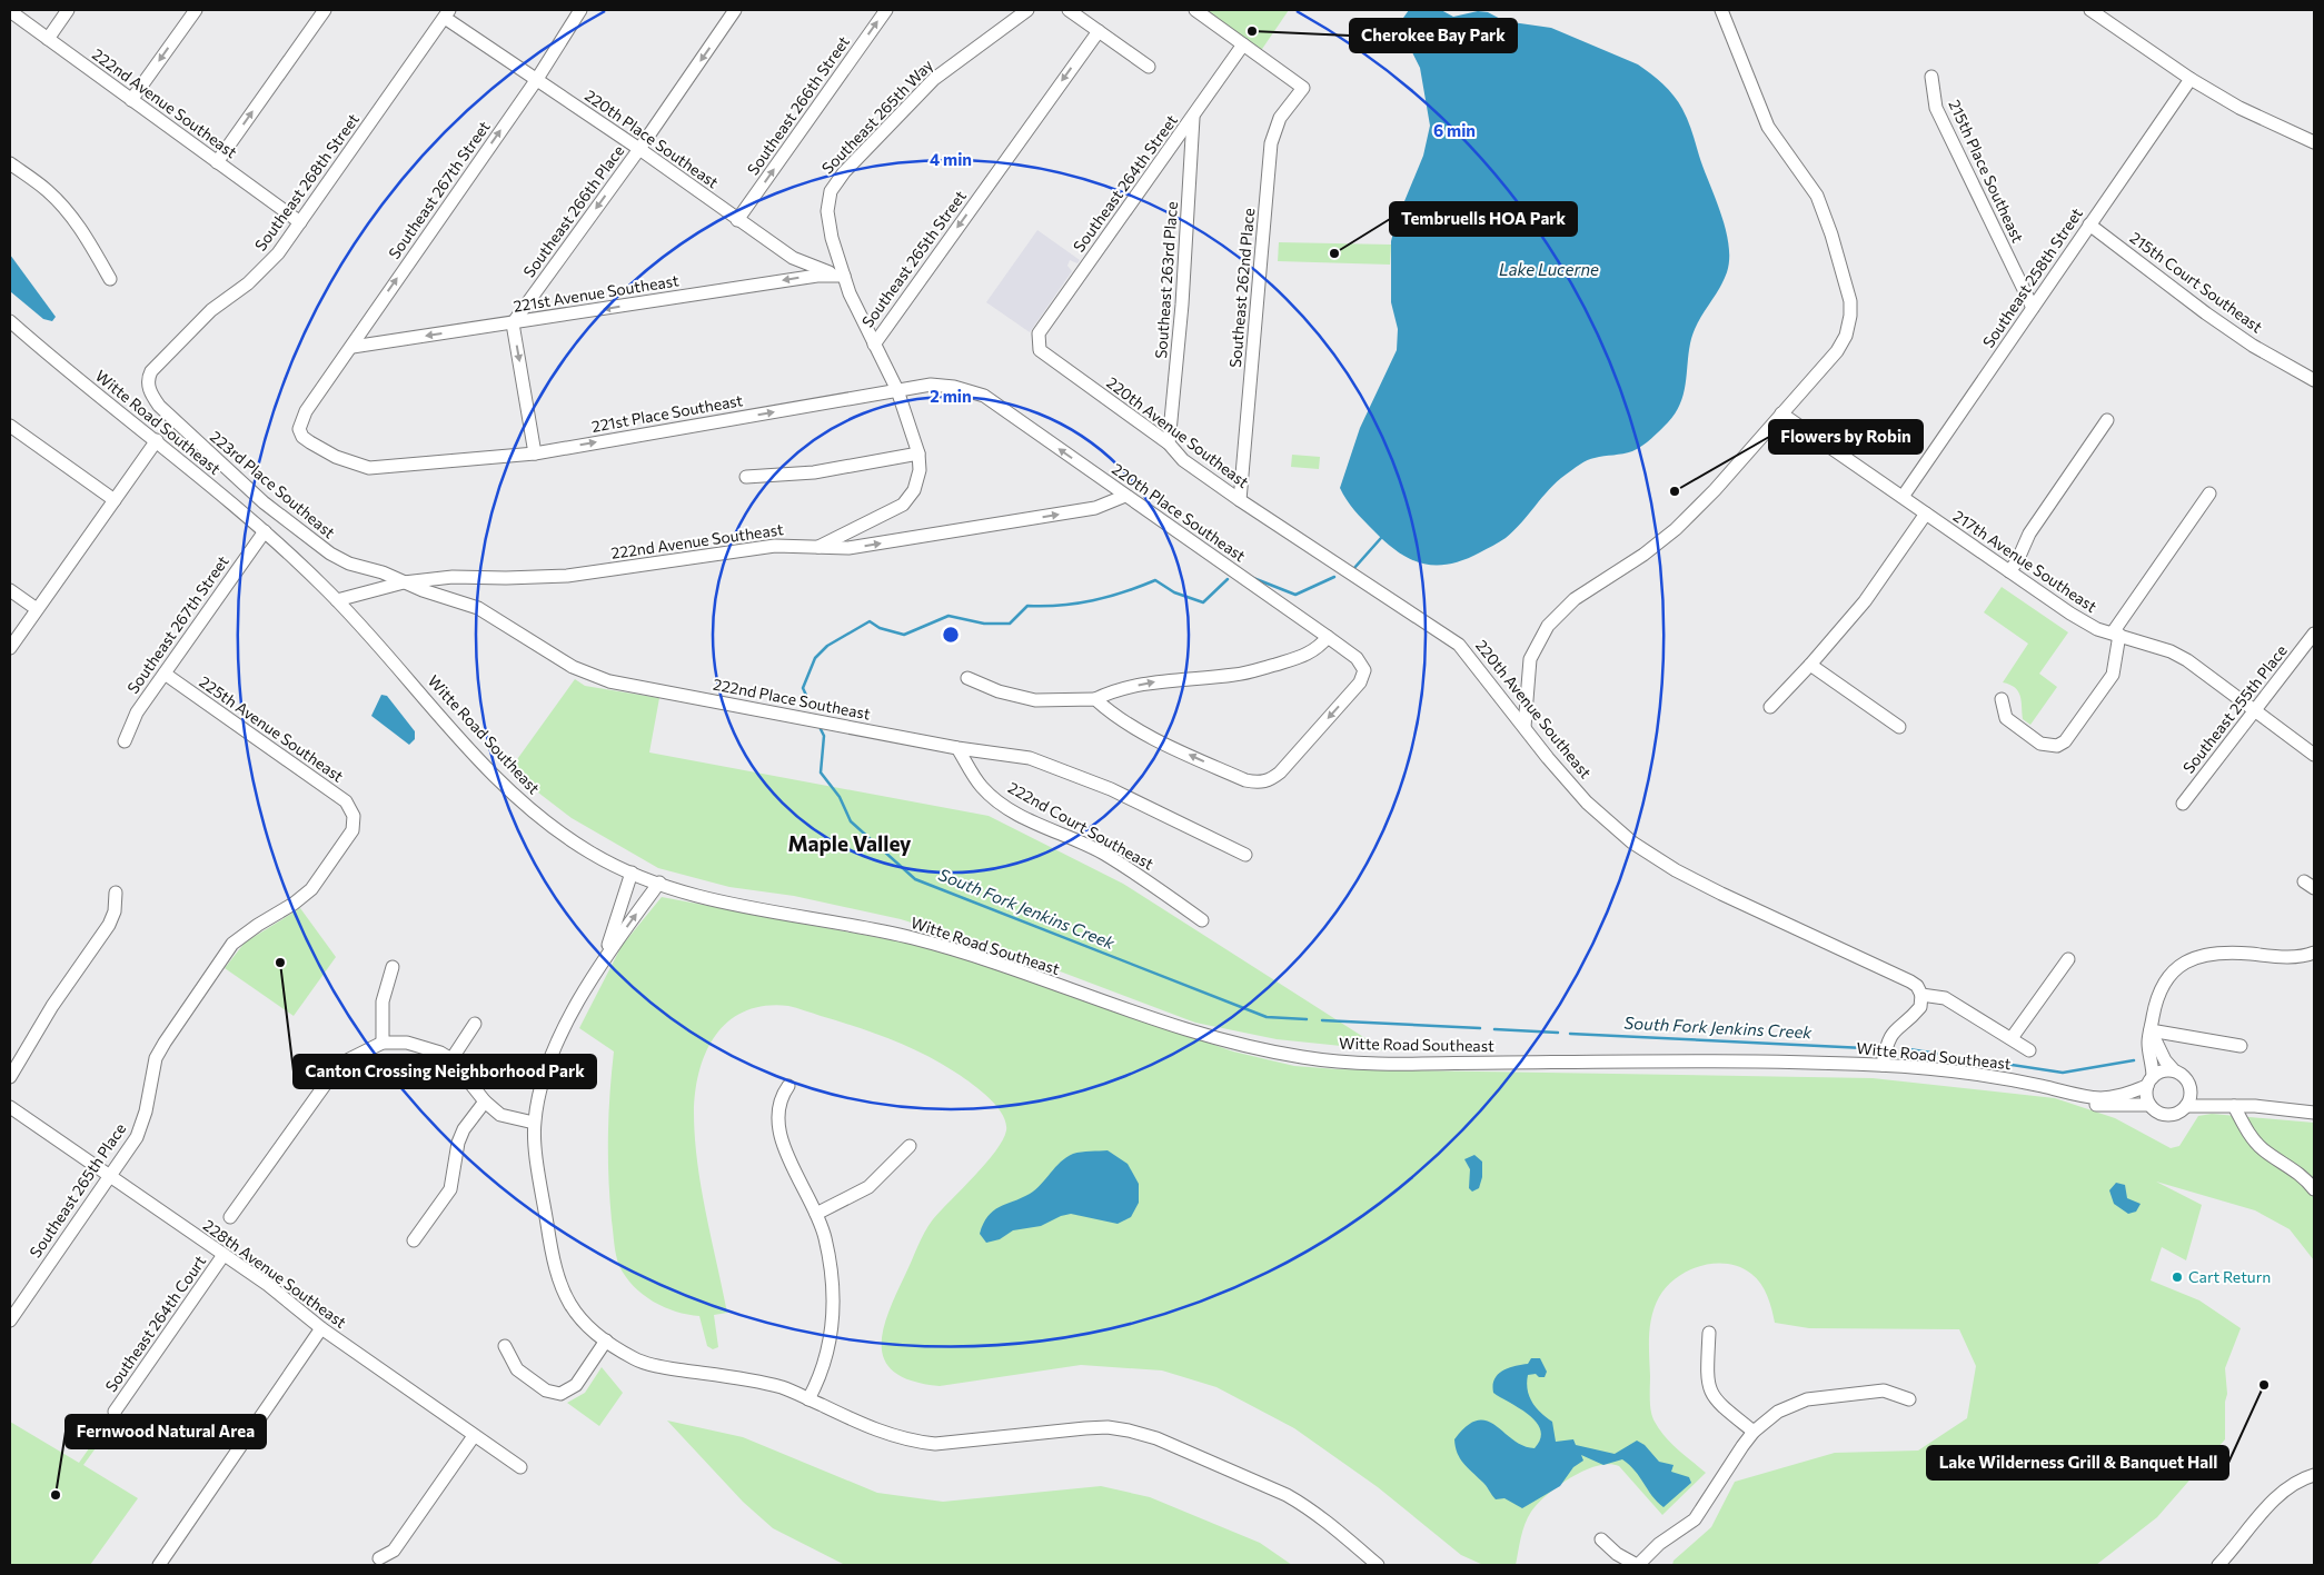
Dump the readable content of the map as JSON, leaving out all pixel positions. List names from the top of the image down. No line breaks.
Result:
{"streets":{"street":["222nd Avenue Southeast","Southeast 266th Street","Southeast 265th Way","220th Place Southeast","215th Place Southeast","Southeast 268th Street","Southeast 264th Street","Southeast 267th Street","Southeast 266th Place","Southeast 265th Street","Southeast 258th Street","Southeast 263rd Place","215th Court Southeast","Southeast 262nd Place","221st Avenue Southeast","221st Place Southeast","Witte Road Southeast","220th Avenue Southeast","223rd Place Southeast","217th Avenue Southeast","222nd Place Southeast","Southeast 255th Place","225th Avenue Southeast","222nd Court Southeast","Southeast 265th Place","228th Avenue Southeast","Southeast 264th Court"]},"crossings":[["222nd Avenue Southeast","Southeast 265th Way"],["222nd Avenue Southeast","220th Place Southeast"],["222nd Avenue Southeast","Southeast 268th Street"],["222nd Avenue Southeast","223rd Place Southeast"],["222nd Avenue Southeast","222nd Place Southeast"],["Southeast 266th Street","220th Place Southeast"],["Southeast 265th Way","220th Place Southeast"],["Southeast 265th Way","Southeast 265th Street"],["Southeast 265th Way","221st Avenue Southeast"],["Southeast 265th Way","221st Place Southeast"],["220th Place Southeast","Southeast 268th Street"],["220th Place Southeast","Southeast 267th Street"],["220th Place Southeast","Southeast 266th Place"],["220th Place Southeast","221st Avenue Southeast"],["220th Place Southeast","221st Place Southeast"],["215th Place Southeast","Southeast 258th Street"],["Southeast 268th Street","223rd Place Southeast"],["Southeast 264th Street","Southeast 263rd Place"],["Southeast 264th Street","Southeast 262nd Place"],["Southeast 264th Street","220th Avenue Southeast"],["Southeast 267th Street","221st Avenue Southeast"],["Southeast 267th Street","221st Place Southeast"],["Southeast 267th Street","Witte Road Southeast"],["Southeast 267th Street","225th Avenue Southeast"],["Southeast 266th Place","221st Avenue Southeast"],["Southeast 258th Street","215th Court Southeast"],["Southeast 258th Street","217th Avenue Southeast"],["Southeast 263rd Place","220th Avenue Southeast"],["Southeast 262nd Place","220th Avenue Southeast"],["223rd Place Southeast","222nd Place Southeast"],["217th Avenue Southeast","Southeast 255th Place"],["222nd Place Southeast","222nd Court Southeast"],["225th Avenue Southeast","Southeast 265th Place"],["Southeast 265th Place","228th Avenue Southeast"],["228th Avenue Southeast","Southeast 264th Court"]],"one_way":["Southeast 266th Street","Southeast 267th Street","Southeast 266th Place","Southeast 265th Street","221st Avenue Southeast"],"districts":["Maple Valley"],"water":["Lake Lucerne","South Fork Jenkins Creek"],"places":["Cherokee Bay Park","Tembruells HOA Park","Flowers by Robin","Canton Crossing Neighborhood Park","Cart Return","Lake Wilderness Grill & Banquet Hall","Fernwood Natural Area"],"rings":["6 min","4 min","2 min"]}
